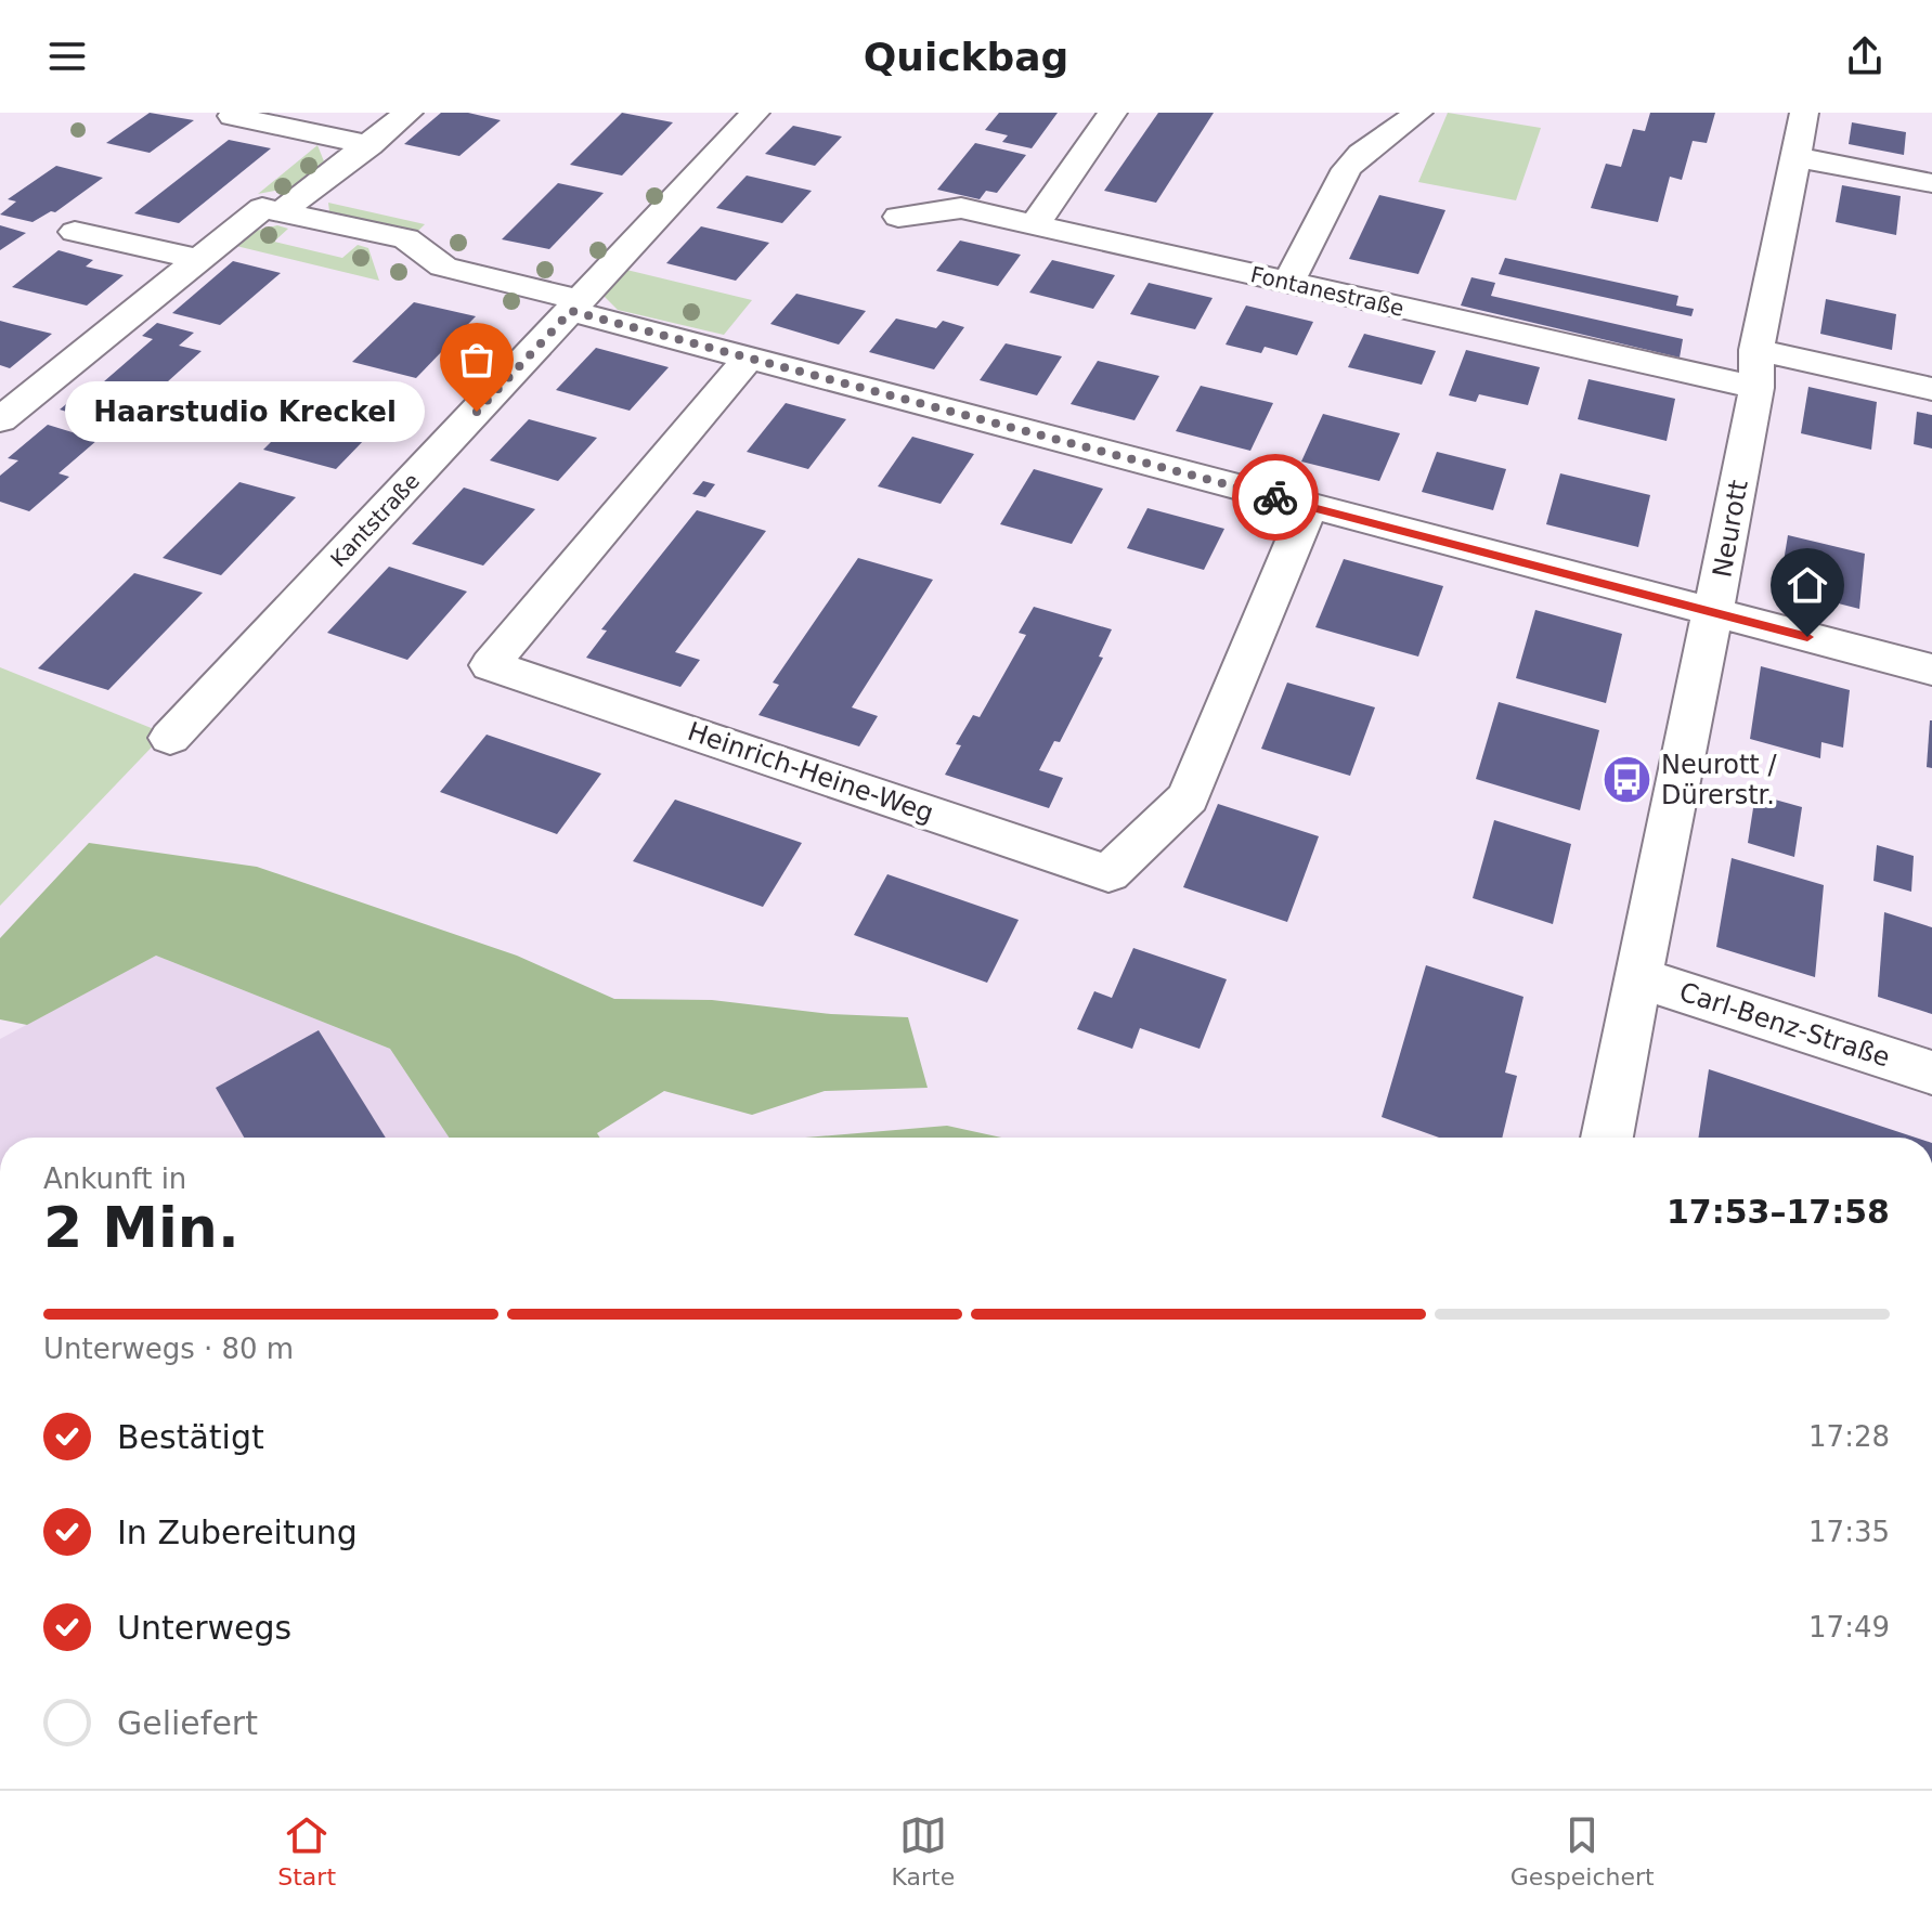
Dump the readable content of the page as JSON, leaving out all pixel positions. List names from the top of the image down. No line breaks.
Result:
{"streets":{"street":["Fontanestraße","Kantstraße","Neurott","Heinrich-Heine-Weg","Carl-Benz-Straße"]},"crossings":[["Fontanestraße","Neurott"],["Neurott","Carl-Benz-Straße"]],"places":{"other":["Haarstudio Kreckel"],"bus stop":["Neurott / Dürerstr."]},"page":{"header":"Quickbag","bubble":"Haarstudio Kreckel","heading":["2 Min.","Ankunft in","17:53–17:58"],"bar":"Unterwegs · 80 m","list":[["Bestätigt","17:28"],["In Zubereitung","17:35"],["Unterwegs","17:49"],"Geliefert"],"tabs":["Start","Karte","Gespeichert"]}}
